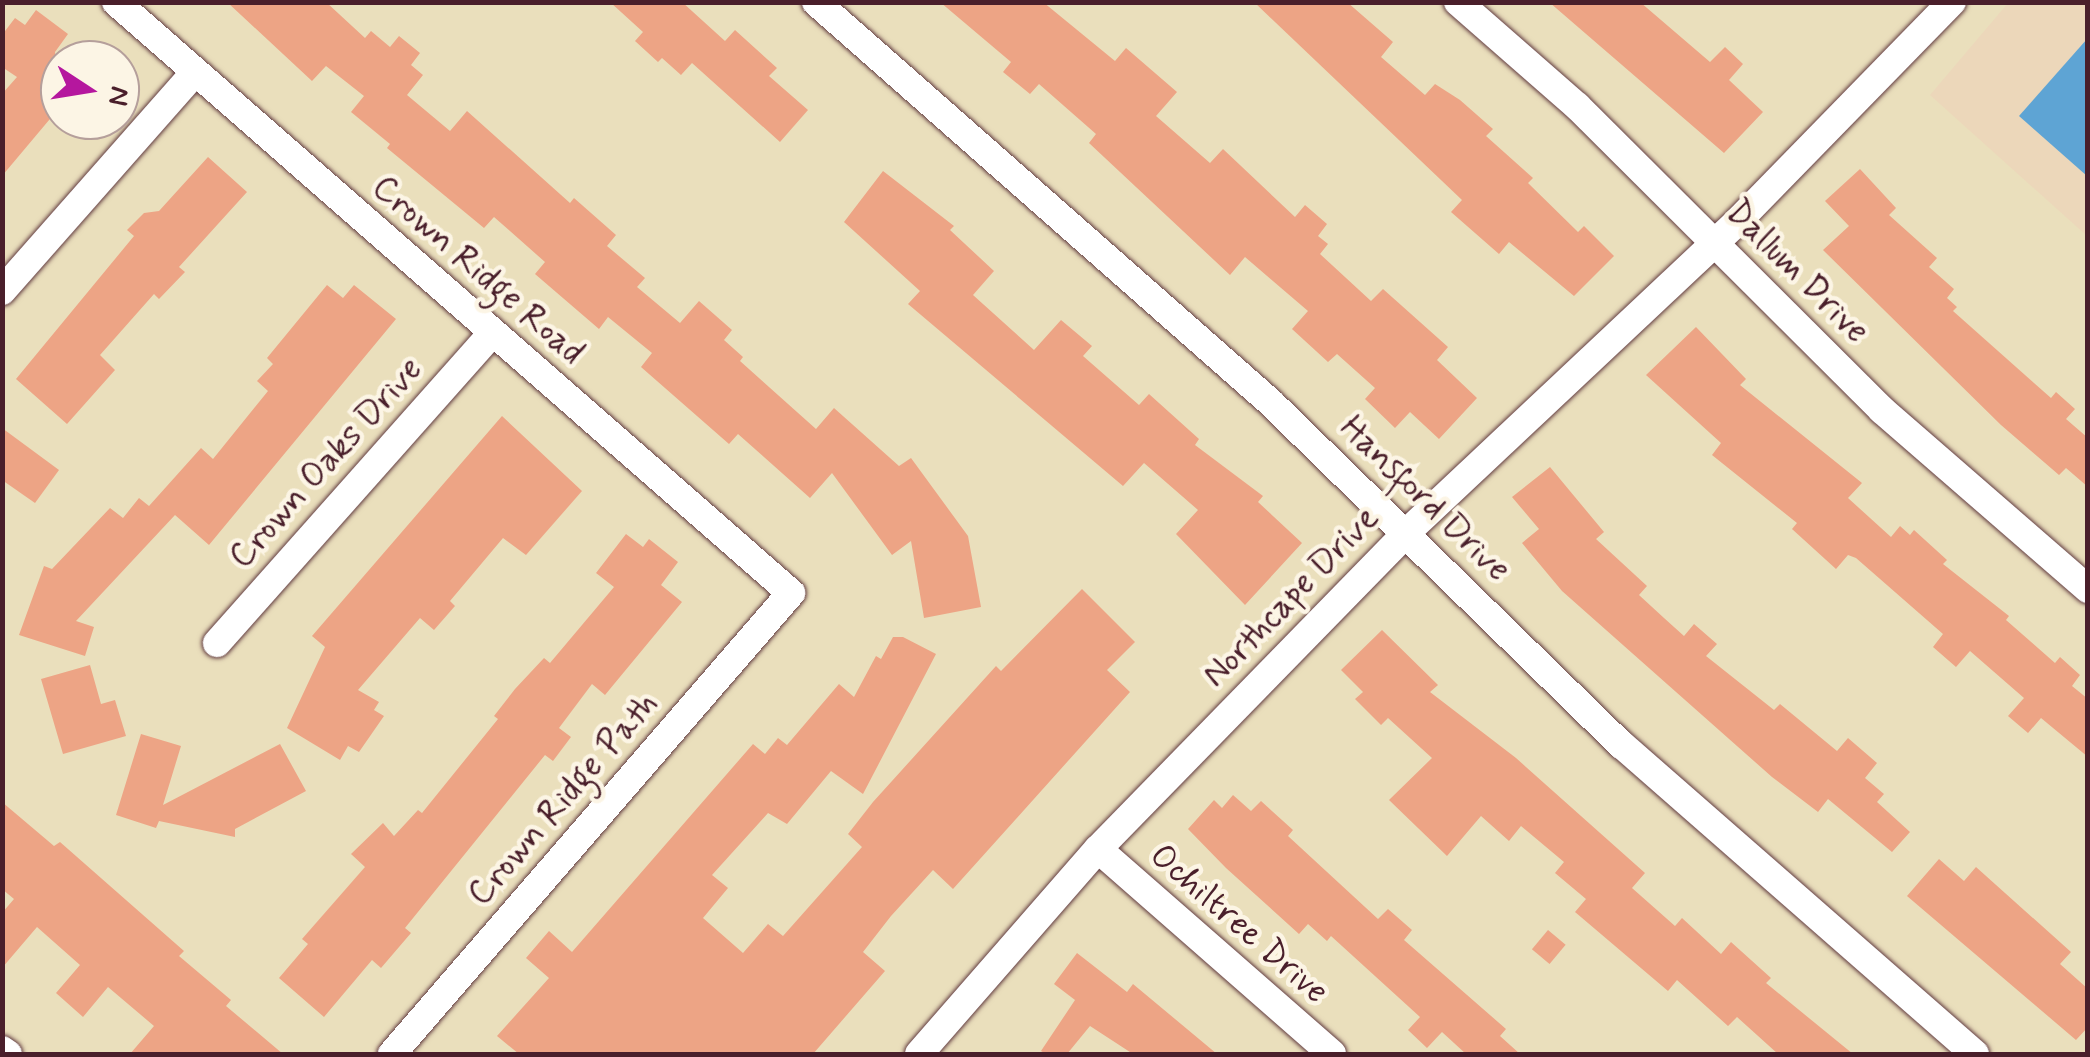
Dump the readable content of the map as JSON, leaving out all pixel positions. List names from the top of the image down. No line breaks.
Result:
{"streets":{"street":["Crown Ridge Road","Dallum Drive","Crown Oaks Drive","Hansford Drive","Northcape Drive","Crown Ridge Path","Ochiltree Drive"]},"crossings":[["Crown Ridge Road","Crown Oaks Drive"],["Crown Ridge Road","Crown Ridge Path"],["Dallum Drive","Northcape Drive"],["Hansford Drive","Northcape Drive"],["Northcape Drive","Ochiltree Drive"]],"north":"right"}
